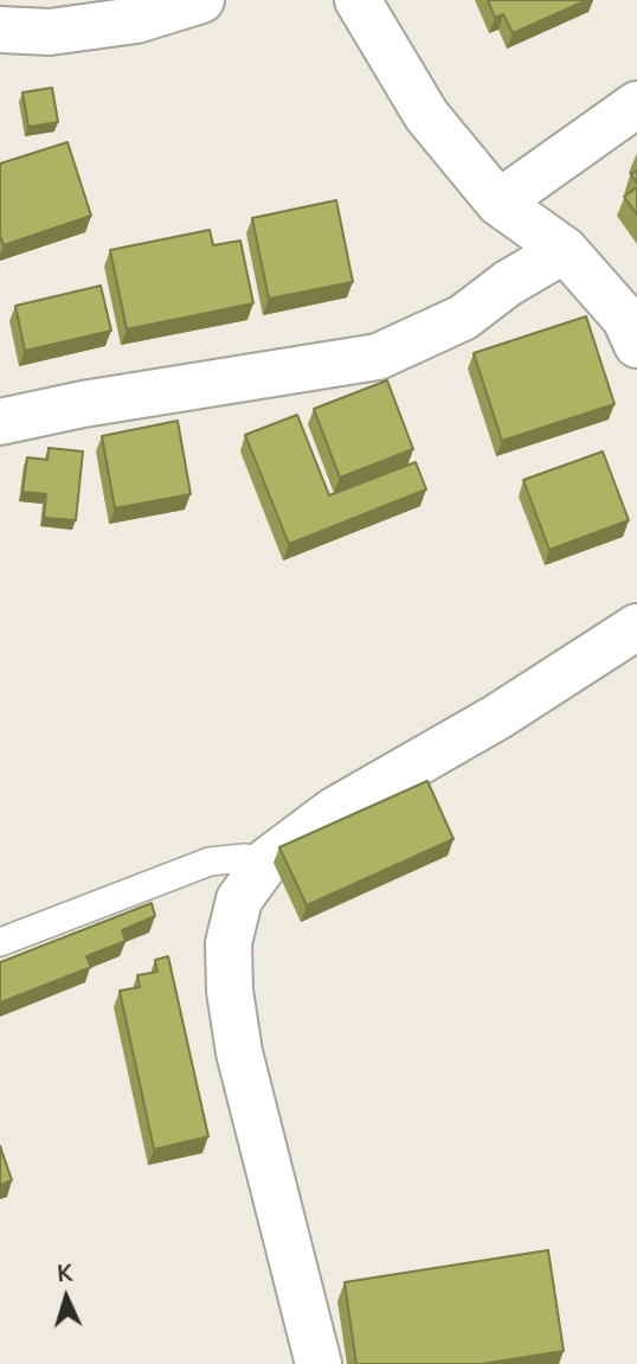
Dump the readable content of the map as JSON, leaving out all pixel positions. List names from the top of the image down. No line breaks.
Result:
{"north":"top"}
